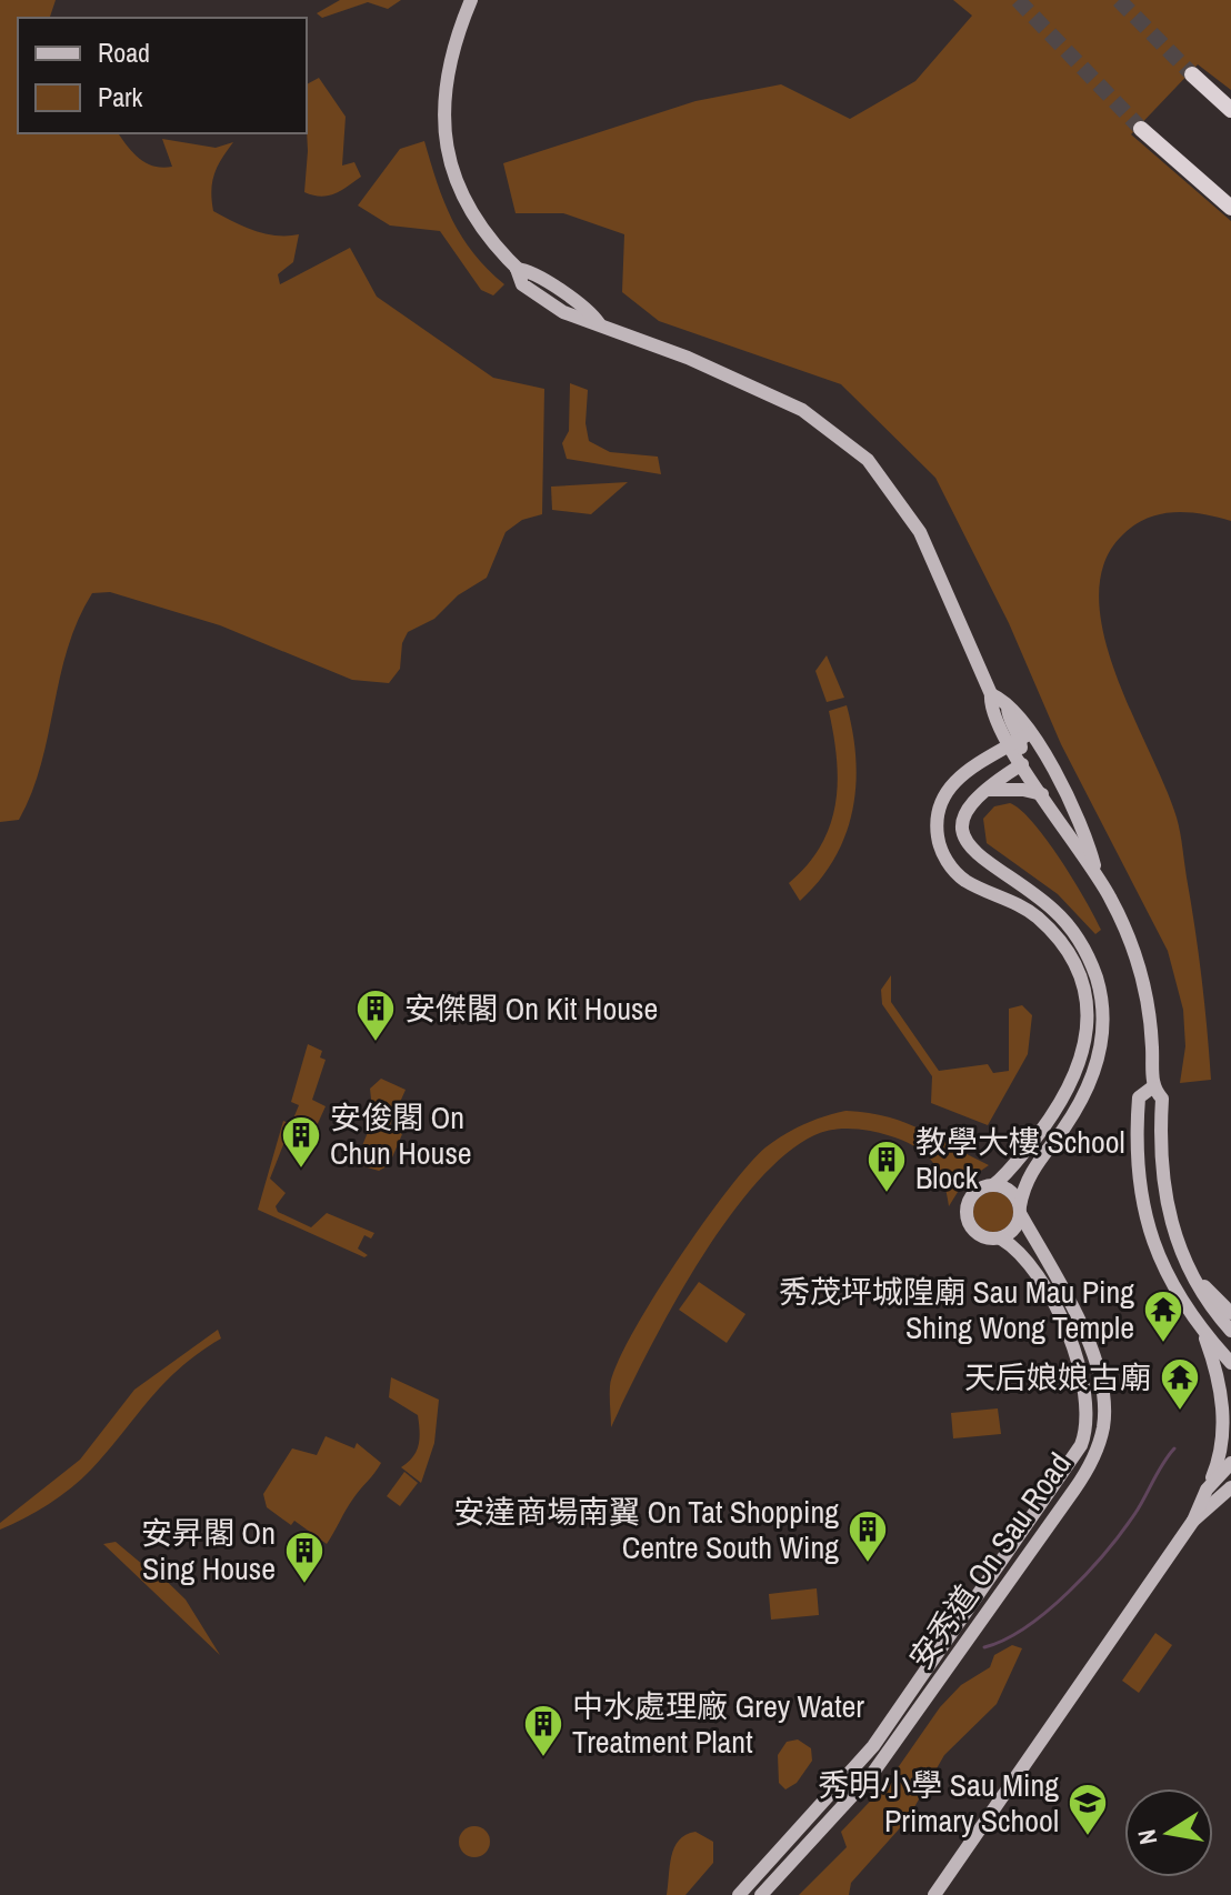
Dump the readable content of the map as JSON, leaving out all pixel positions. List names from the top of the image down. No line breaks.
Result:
{"streets":{"main road":["安秀道 On Sau Road"]},"places":{"building":["安傑閣 On Kit House","安俊閣 On Chun House","教學大樓 School Block","安達商場南翼 On Tat Shopping Centre South Wing","安昇閣 On Sing House","中水處理廠 Grey Water Treatment Plant"],"temple":["秀茂坪城隍廟 Sau Mau Ping Shing Wong Temple","天后娘娘古廟"],"school or university":["秀明小學 Sau Ming Primary School"]},"legend":["Road","Park"],"north":"left"}
